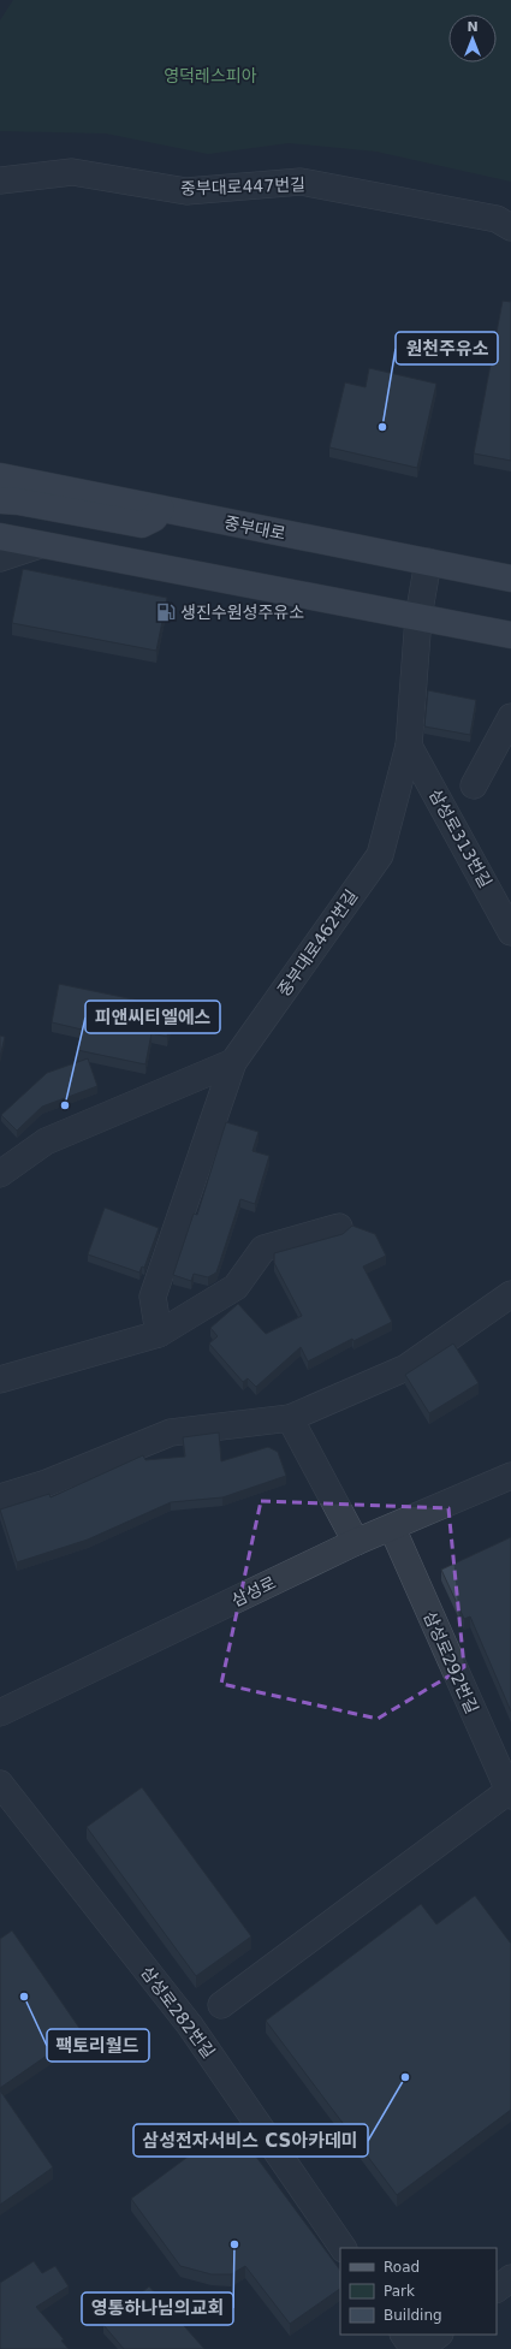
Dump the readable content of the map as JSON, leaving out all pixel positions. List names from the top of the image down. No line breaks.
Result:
{"streets":{"main road":["중부대로"],"street":["중부대로447번길","삼성로313번길","중부대로462번길","삼성로","삼성로292번길","삼성로282번길"]},"crossings":[["중부대로","중부대로462번길"],["삼성로313번길","중부대로462번길"],["삼성로","삼성로292번길"]],"parks":["영덕레스피아"],"places":{"other":["원천주유소","피앤씨티엘에스","팩토리월드","삼성전자서비스 CS아카데미","영통하나님의교회"],"fuel station":["생진수원성주유소"]},"legend":["Road","Park","Building"],"north":"top"}
